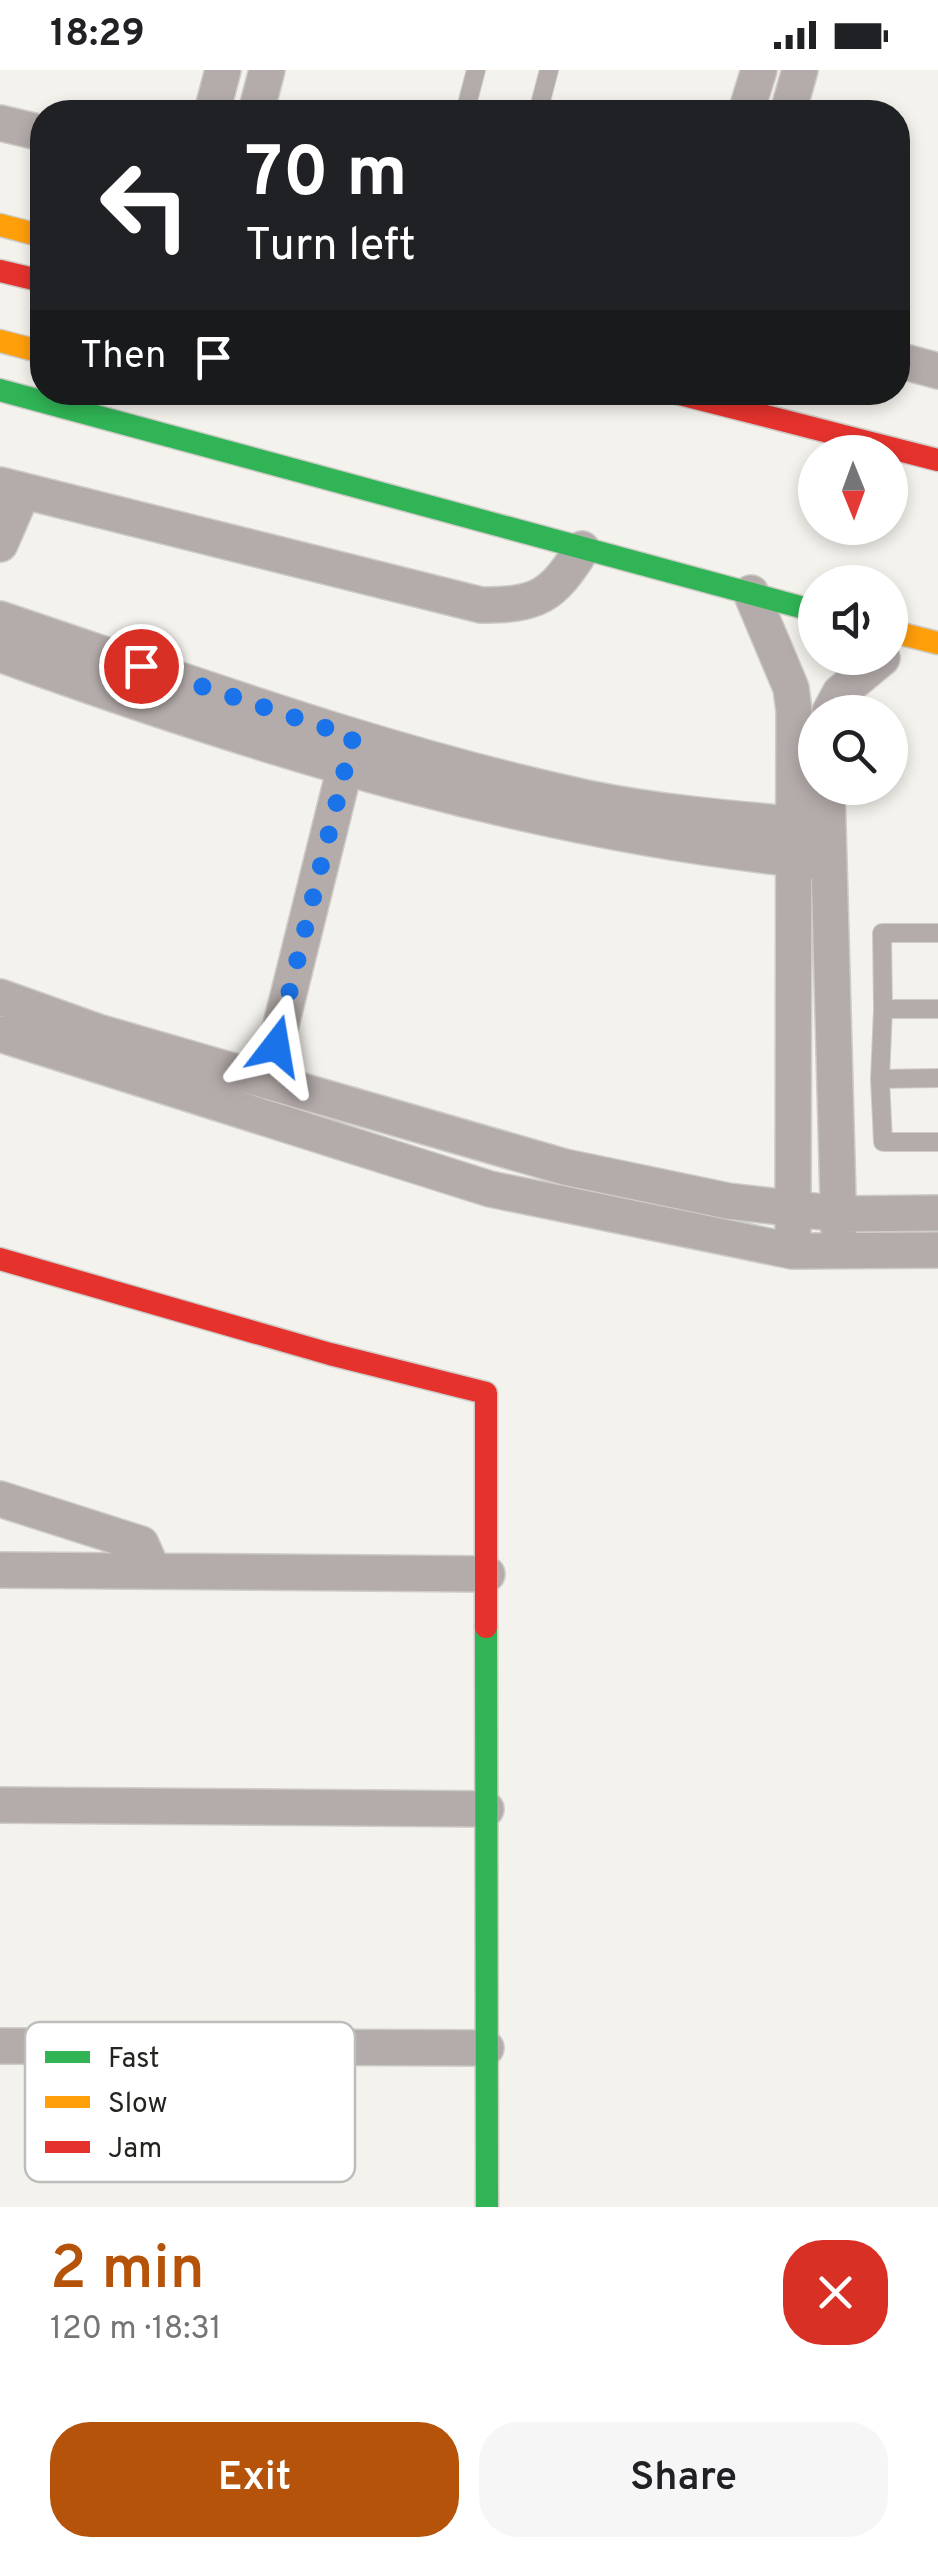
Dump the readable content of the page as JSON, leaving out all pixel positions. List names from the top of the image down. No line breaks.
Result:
{"legend":["Fast","Slow","Jam"],"north":"bottom","page":{"status":"18:29","turn":["70 m","Turn left"],"then":"Then","heading":["2 min","120 m · 18:31"],"buttons":["Exit","Share"]}}
